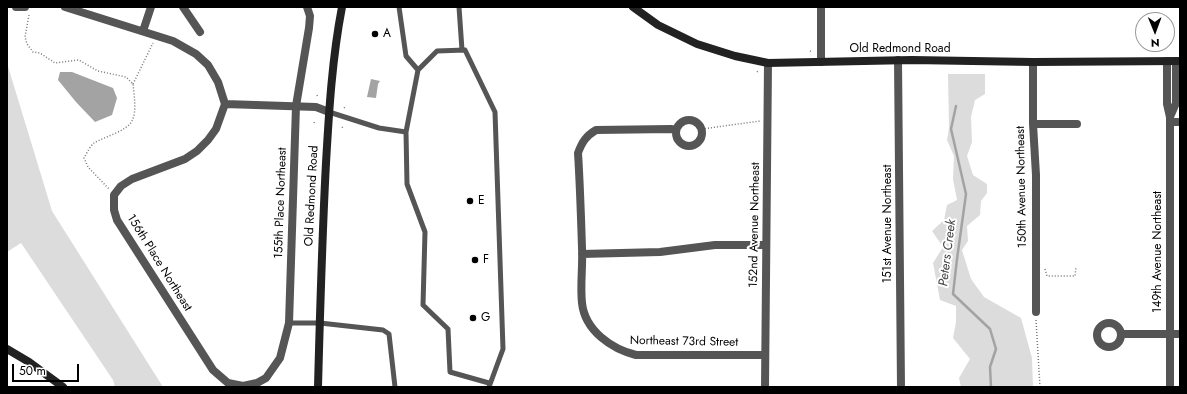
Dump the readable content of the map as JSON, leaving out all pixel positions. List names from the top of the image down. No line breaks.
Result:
{"streets":{"main road":["Old Redmond Road"],"street":["150th Avenue Northeast","155th Place Northeast","151st Avenue Northeast","152nd Avenue Northeast","149th Avenue Northeast","156th Place Northeast","Northeast 73rd Street"]},"crossings":[["Old Redmond Road","150th Avenue Northeast"],["Old Redmond Road","151st Avenue Northeast"],["Old Redmond Road","152nd Avenue Northeast"],["Old Redmond Road","149th Avenue Northeast"],["155th Place Northeast","156th Place Northeast"],["152nd Avenue Northeast","Northeast 73rd Street"]],"water":["Peters Creek"],"places":["A","E","F","G"],"scale_bar":"50 m","north":"bottom"}
